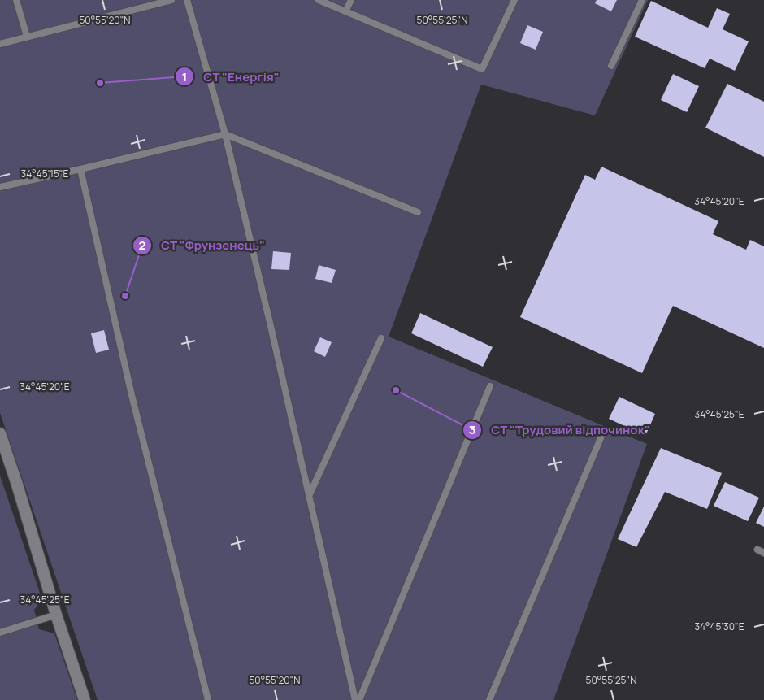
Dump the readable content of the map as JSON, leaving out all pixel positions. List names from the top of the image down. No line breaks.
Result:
{"places":["СТ \"Енергія\"","СТ \"Фрунзенець\"","СТ \"Трудовий відпочинок\""],"coordinates":["50°55'25\"N","50°55'20\"N","34°45'15\"E","34°45'20\"E","34°45'25\"E","34°45'30\"E"]}
